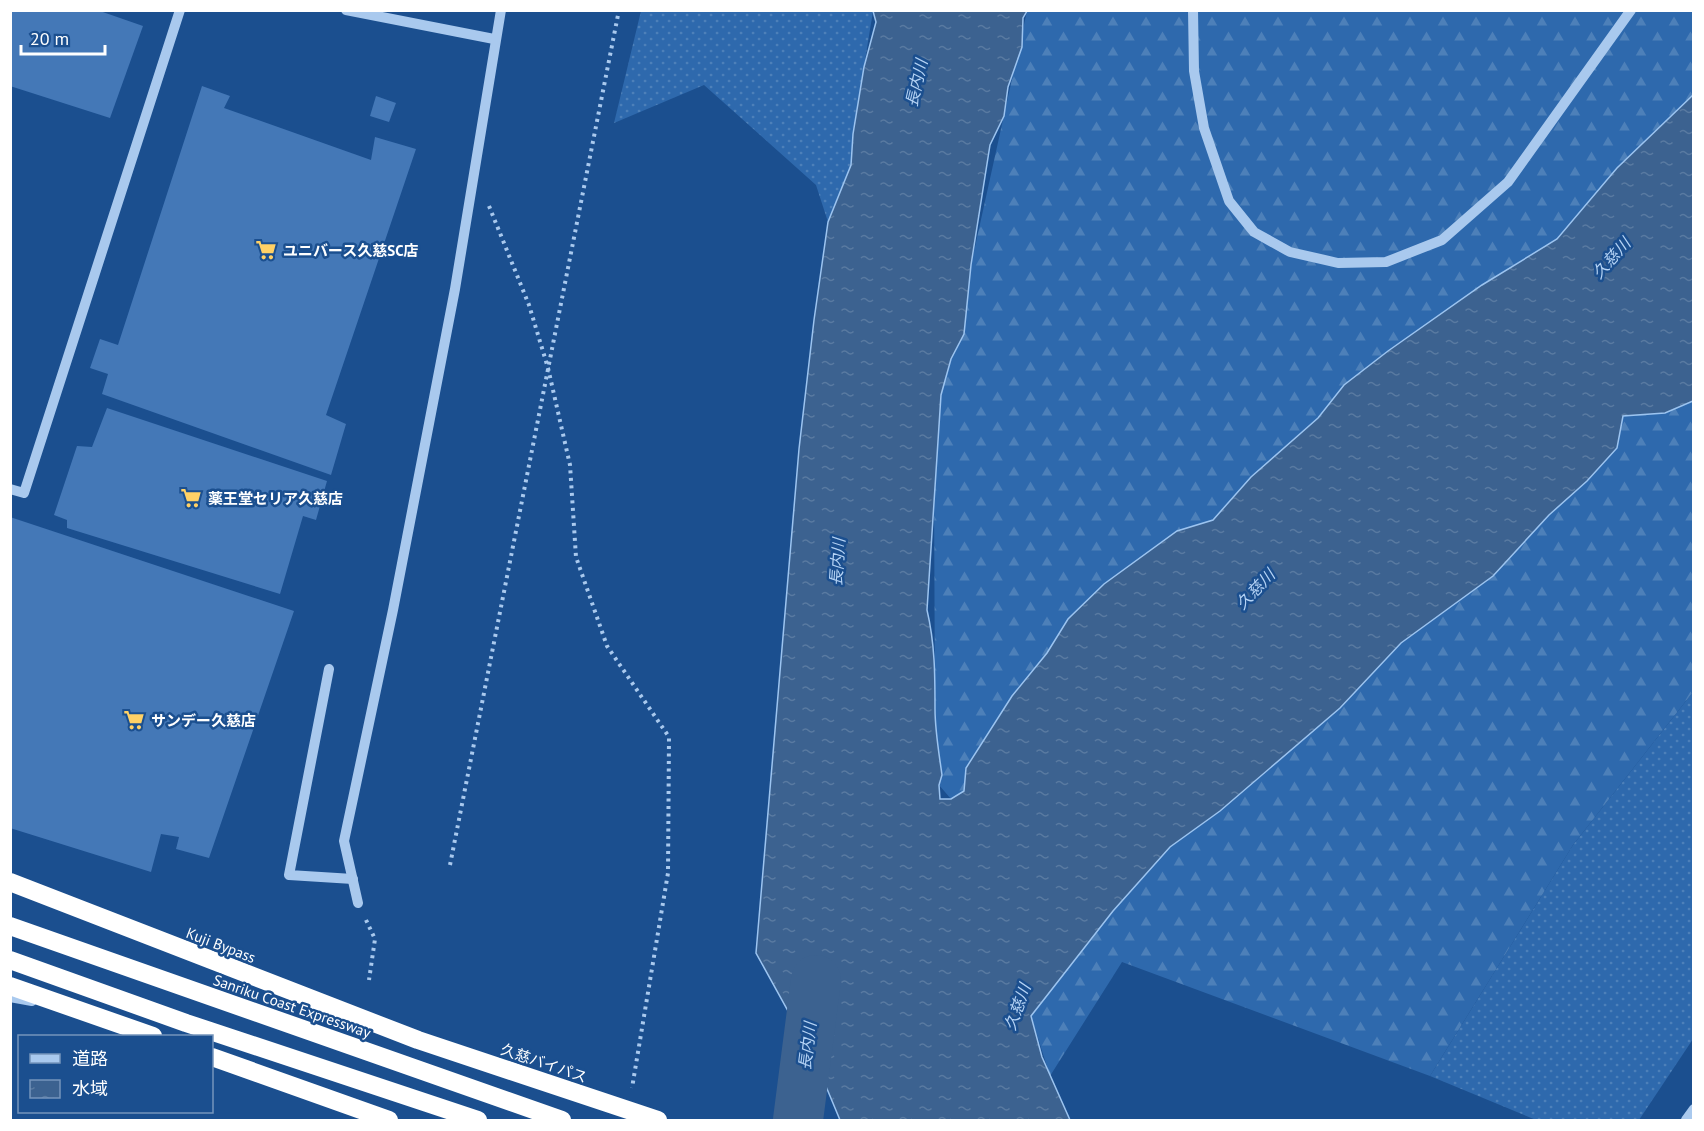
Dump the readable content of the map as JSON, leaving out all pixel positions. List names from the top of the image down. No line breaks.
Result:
{"streets":{"highway":["Kuji Bypass","Sanriku Coast Expressway","久慈バイパス"]},"crossings":[["Kuji Bypass","久慈バイパス"]],"water":["長内川","久慈川"],"places":{"supermarket":["ユニバース久慈SC店","薬王堂セリア久慈店","サンデー久慈店"]},"legend":["道路","水域"],"scale_bar":"20 m"}
